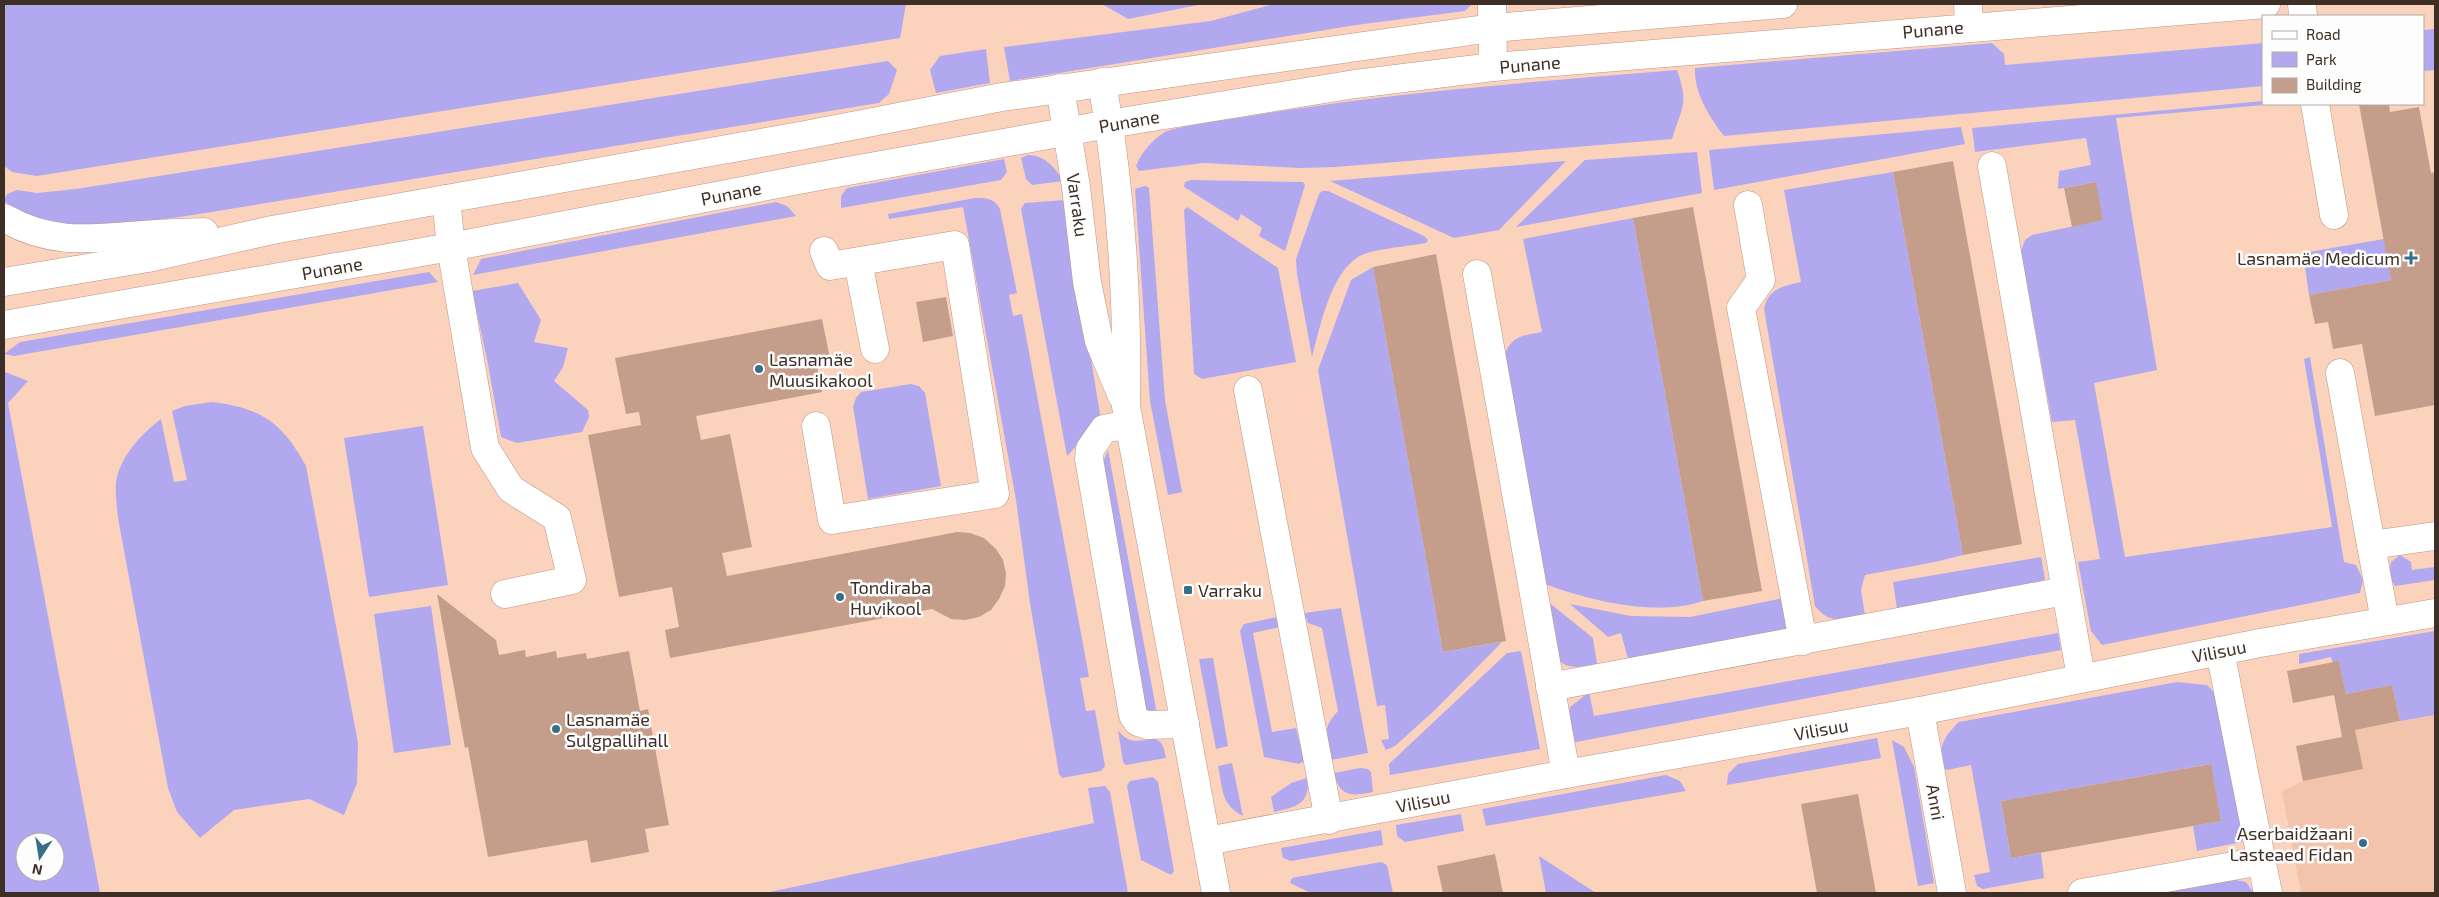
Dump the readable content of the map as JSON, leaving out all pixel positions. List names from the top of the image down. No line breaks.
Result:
{"streets":{"street":["Punane","Varraku","Vilisuu","Anni"]},"crossings":[["Punane","Varraku"],["Varraku","Vilisuu"],["Vilisuu","Anni"]],"places":{"health":["Lasnamäe Medicum"],"other":["Lasnamäe Muusikakool","Tondiraba Huvikool","Lasnamäe Sulgpallihall","Aserbaidžaani Lasteaed Fidan"],"transit":["Varraku"]},"legend":["Road","Park","Building"],"north":"bottom"}
